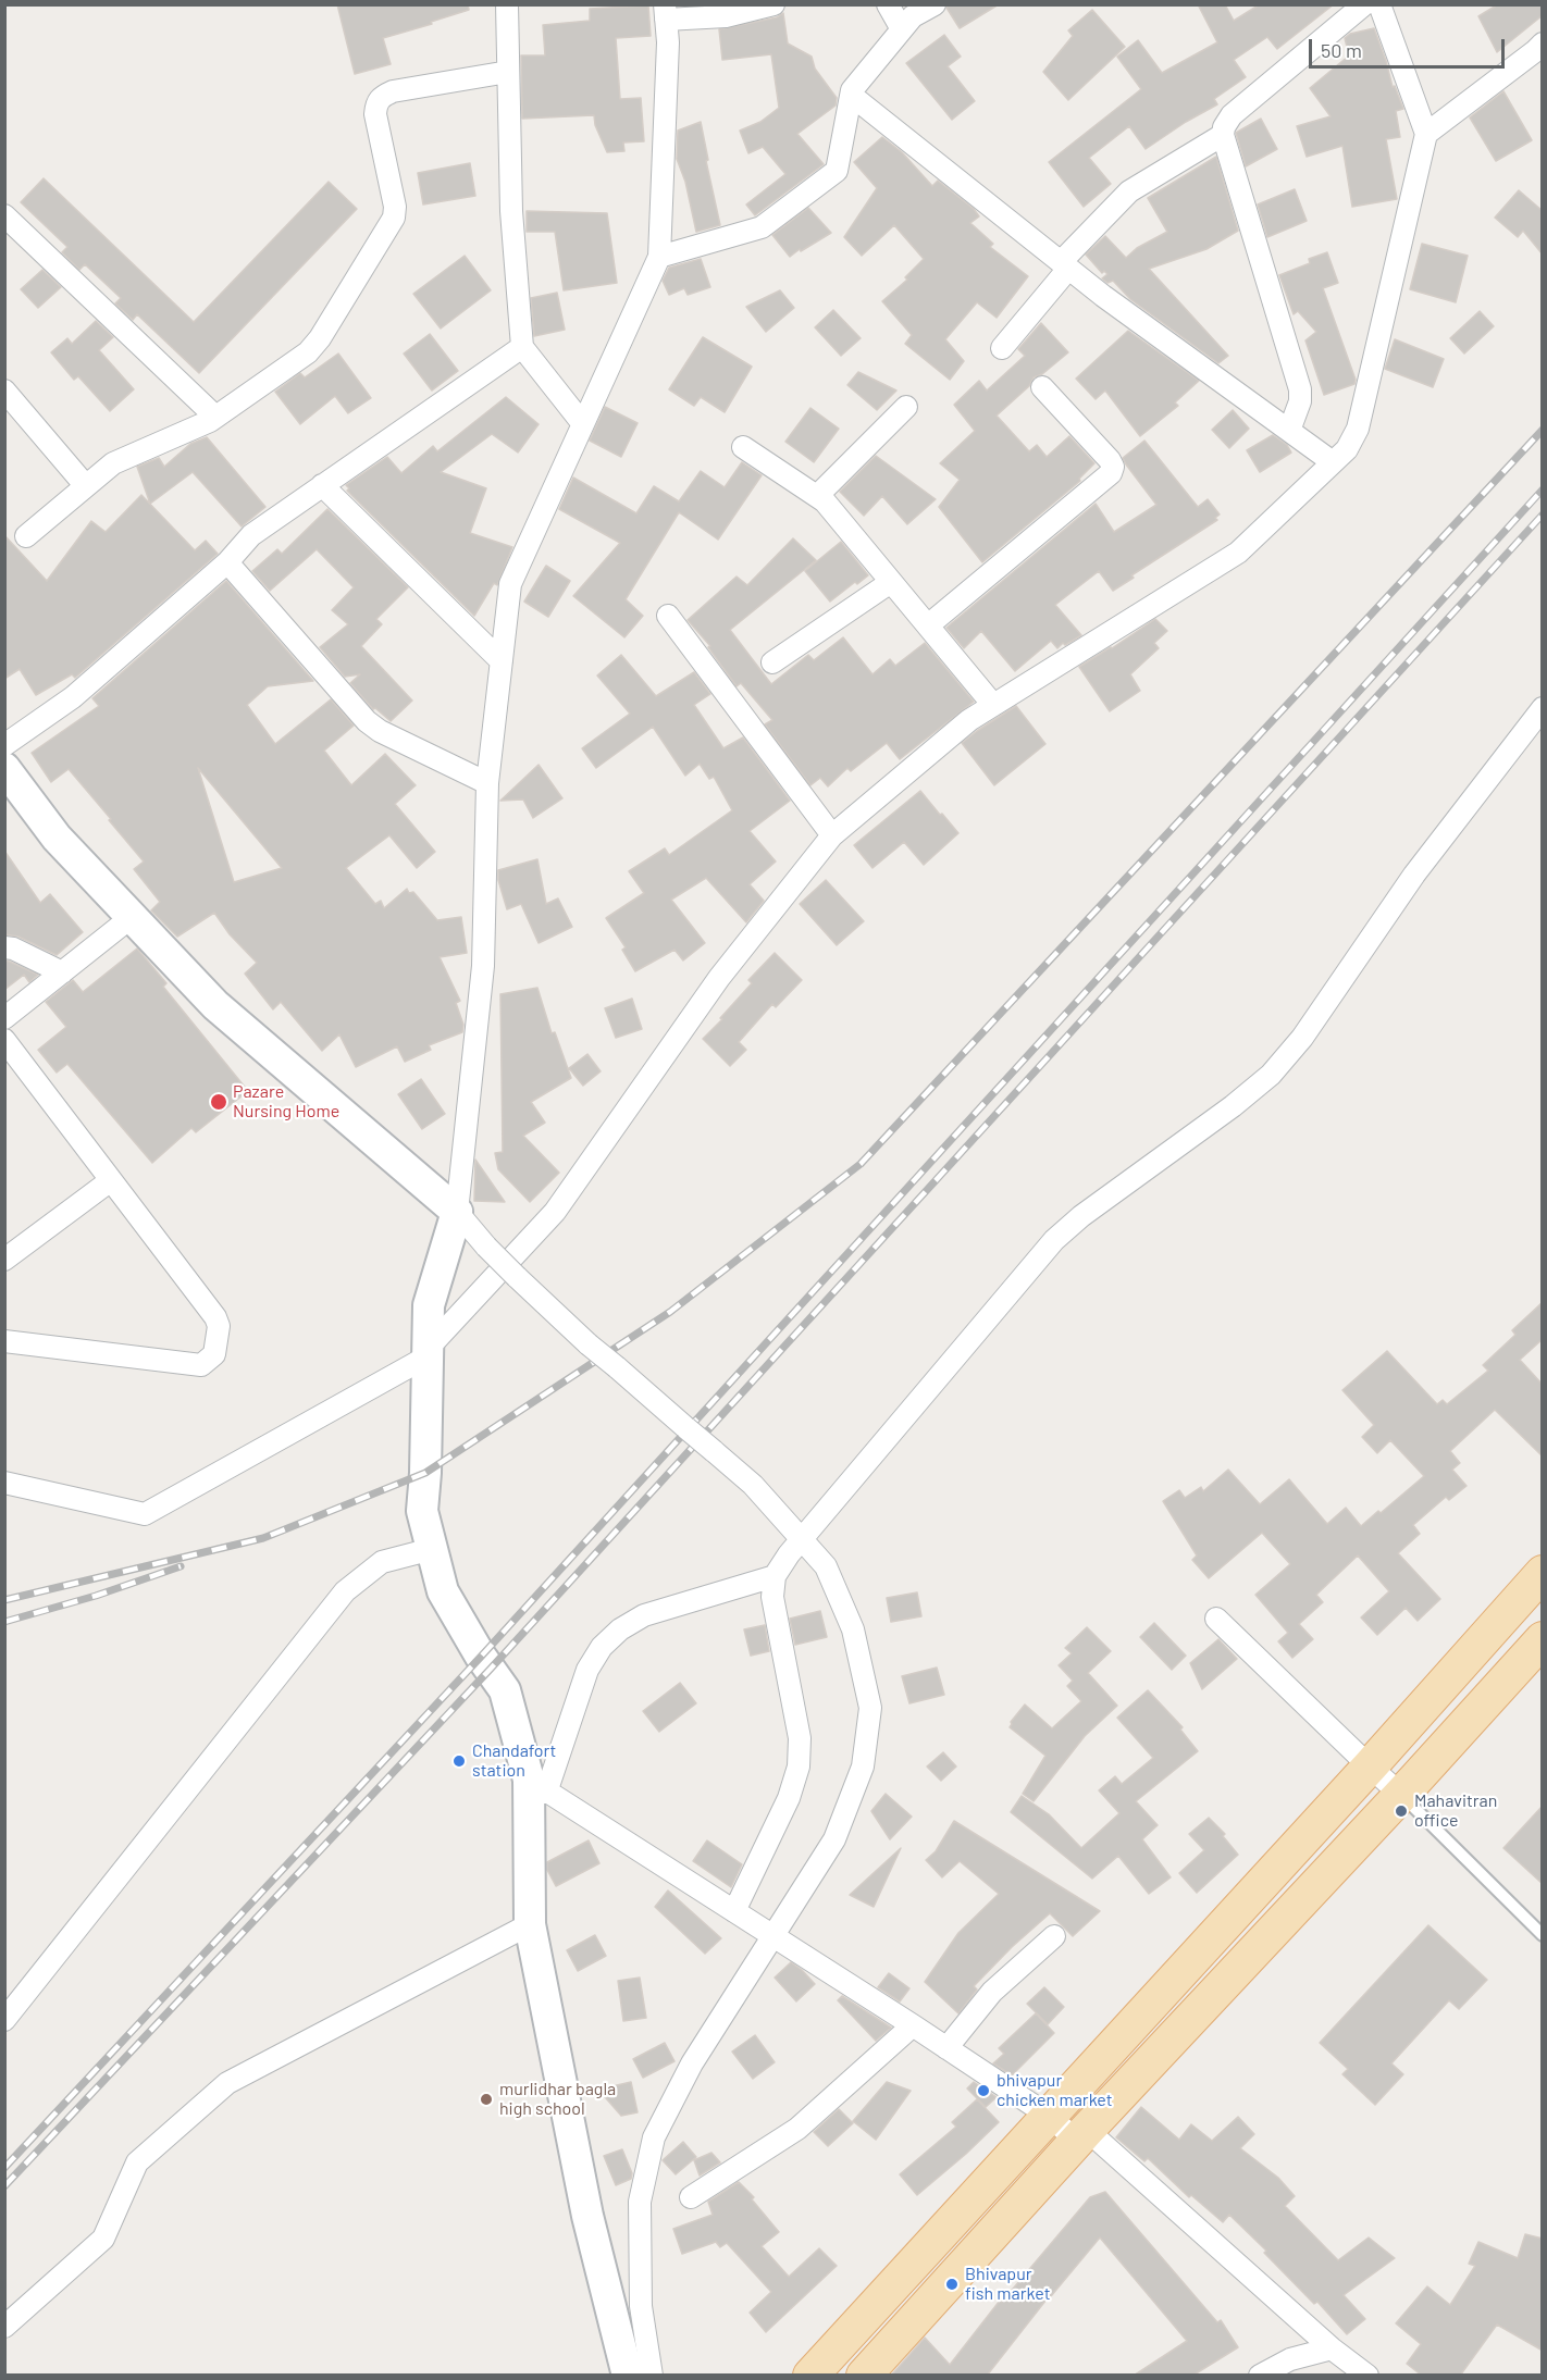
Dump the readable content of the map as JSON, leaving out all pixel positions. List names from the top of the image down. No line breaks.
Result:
{"places":["Pazare Nursing Home","Chandafort station","Mahavitran office","bhivapur chicken market","murlidhar bagla high school","Bhivapur fish market"],"scale_bar":"50 m"}
